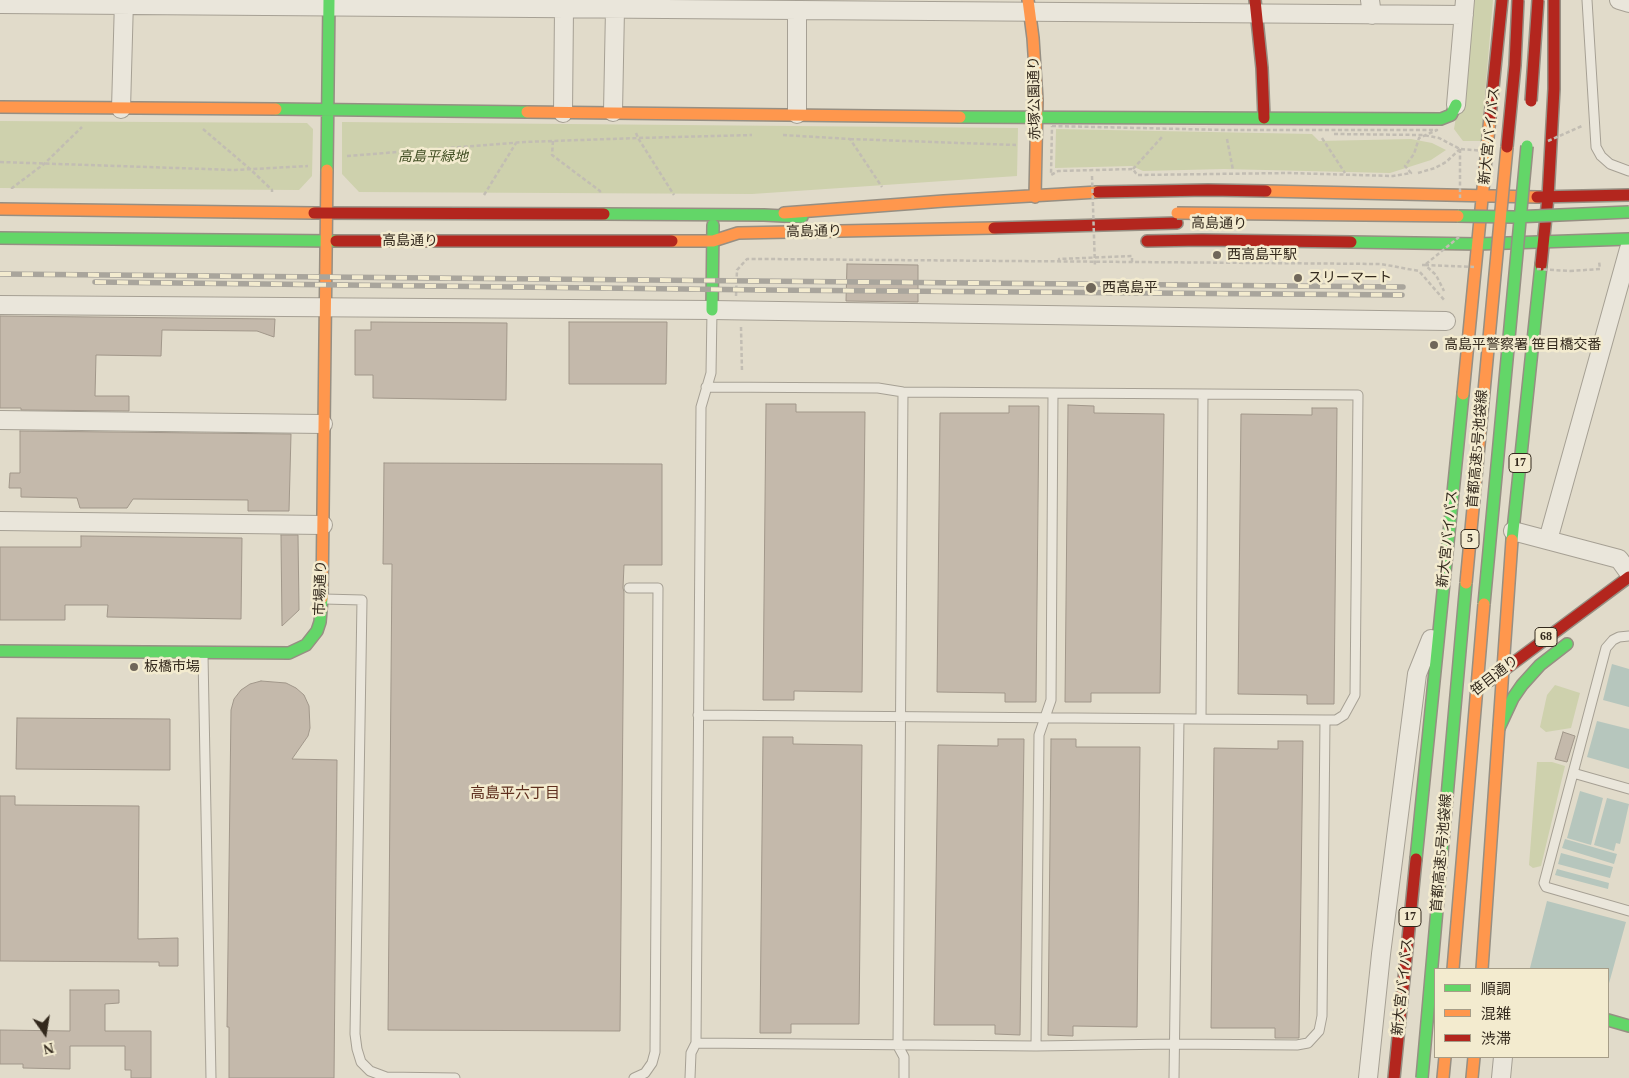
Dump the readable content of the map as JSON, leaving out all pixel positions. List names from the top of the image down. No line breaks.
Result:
{"streets":{"main road":["赤塚公園通り","新大宮バイパス","高島通り","首都高速5号池袋線","17","5","市場通り","68","笹目通り"]},"crossings":[["新大宮バイパス","笹目通り"],["高島通り","市場通り"],["17","笹目通り"]],"districts":["高島平六丁目"],"parks":["高島平緑地"],"places":["西高島平駅","スリーマート","西高島平","高島平警察署 笹目橋交番","板橋市場"],"legend":["順調","混雑","渋滞"],"north":"bottom"}
